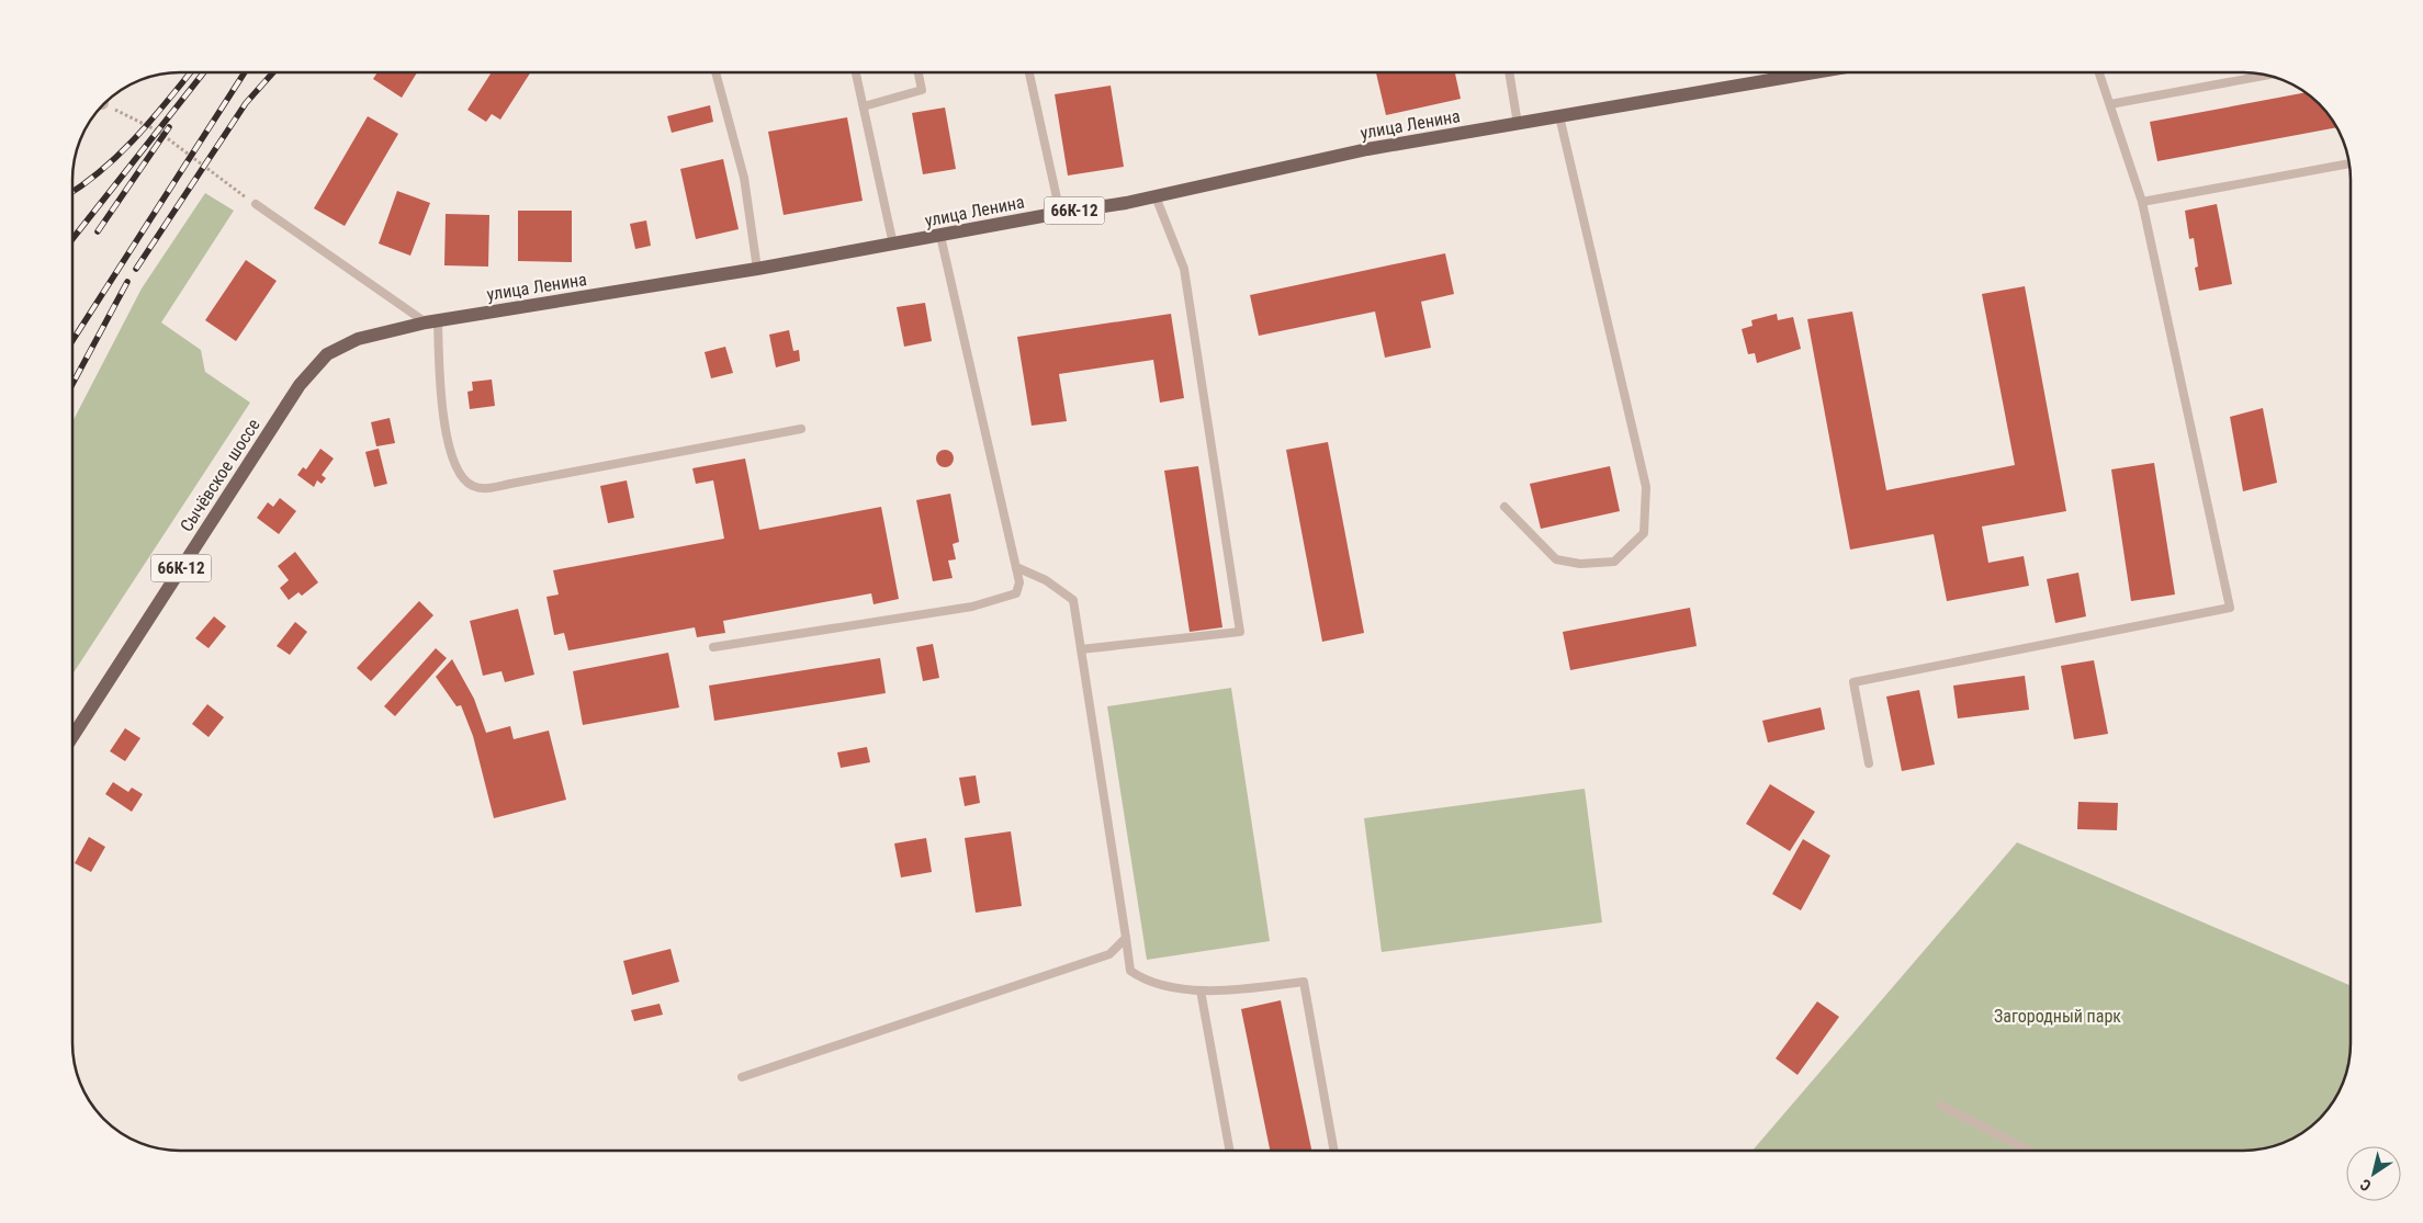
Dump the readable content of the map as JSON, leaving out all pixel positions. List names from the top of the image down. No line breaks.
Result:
{"streets":{"main road":["улица Ленина","66К-12","Сычёвское шоссе"]},"crossings":[["улица Ленина","Сычёвское шоссе"]],"parks":["Загородный парк"],"north":"bottom left"}
